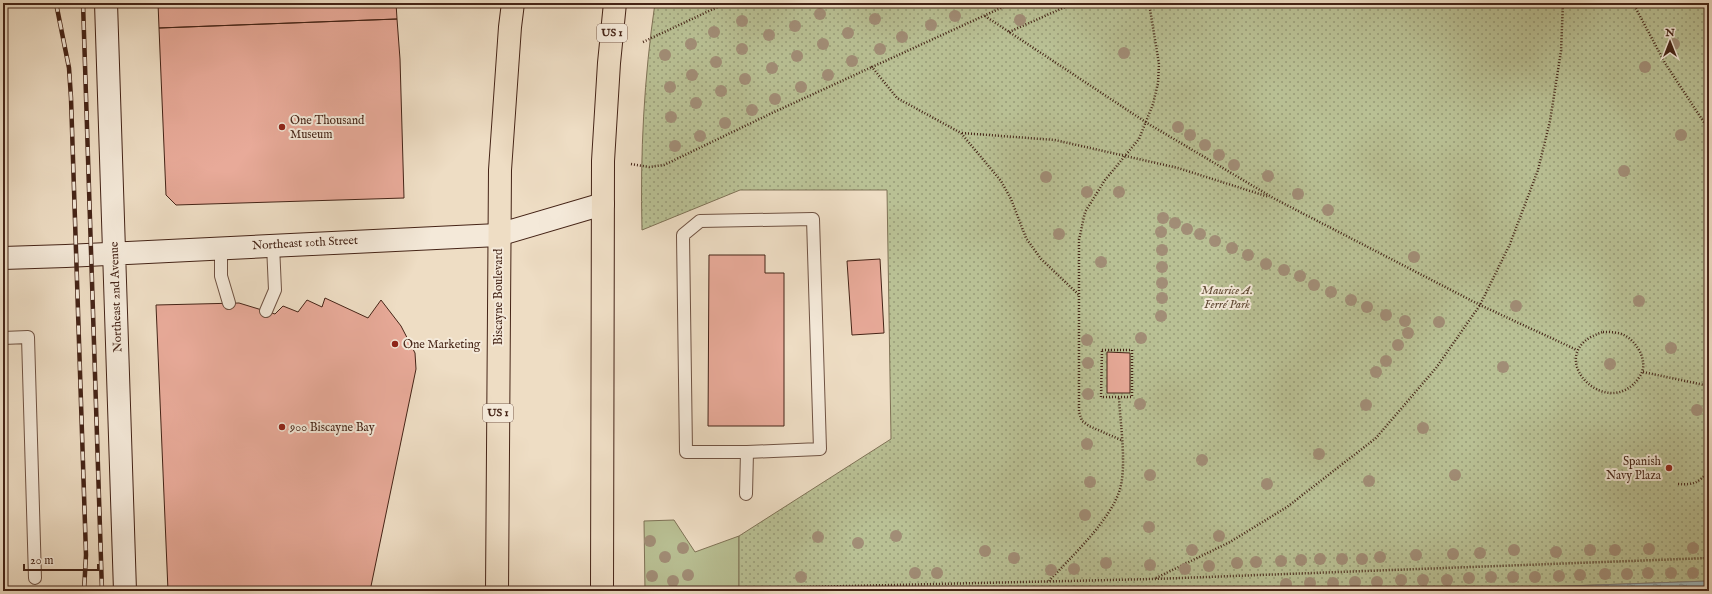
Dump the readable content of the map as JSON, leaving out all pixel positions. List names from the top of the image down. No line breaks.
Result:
{"streets":{"main road":["US 1","Biscayne Boulevard"],"street":["Northeast 10th Street","Northeast 2nd Avenue"]},"crossings":[["US 1","Northeast 10th Street"],["Northeast 10th Street","Northeast 2nd Avenue"],["Northeast 10th Street","Biscayne Boulevard"]],"parks":["Maurice A. Ferré Park"],"places":["One Thousand Museum","One Marketing","900 Biscayne Bay","Spanish Navy Plaza"],"scale_bar":"20 m","north":"top"}
